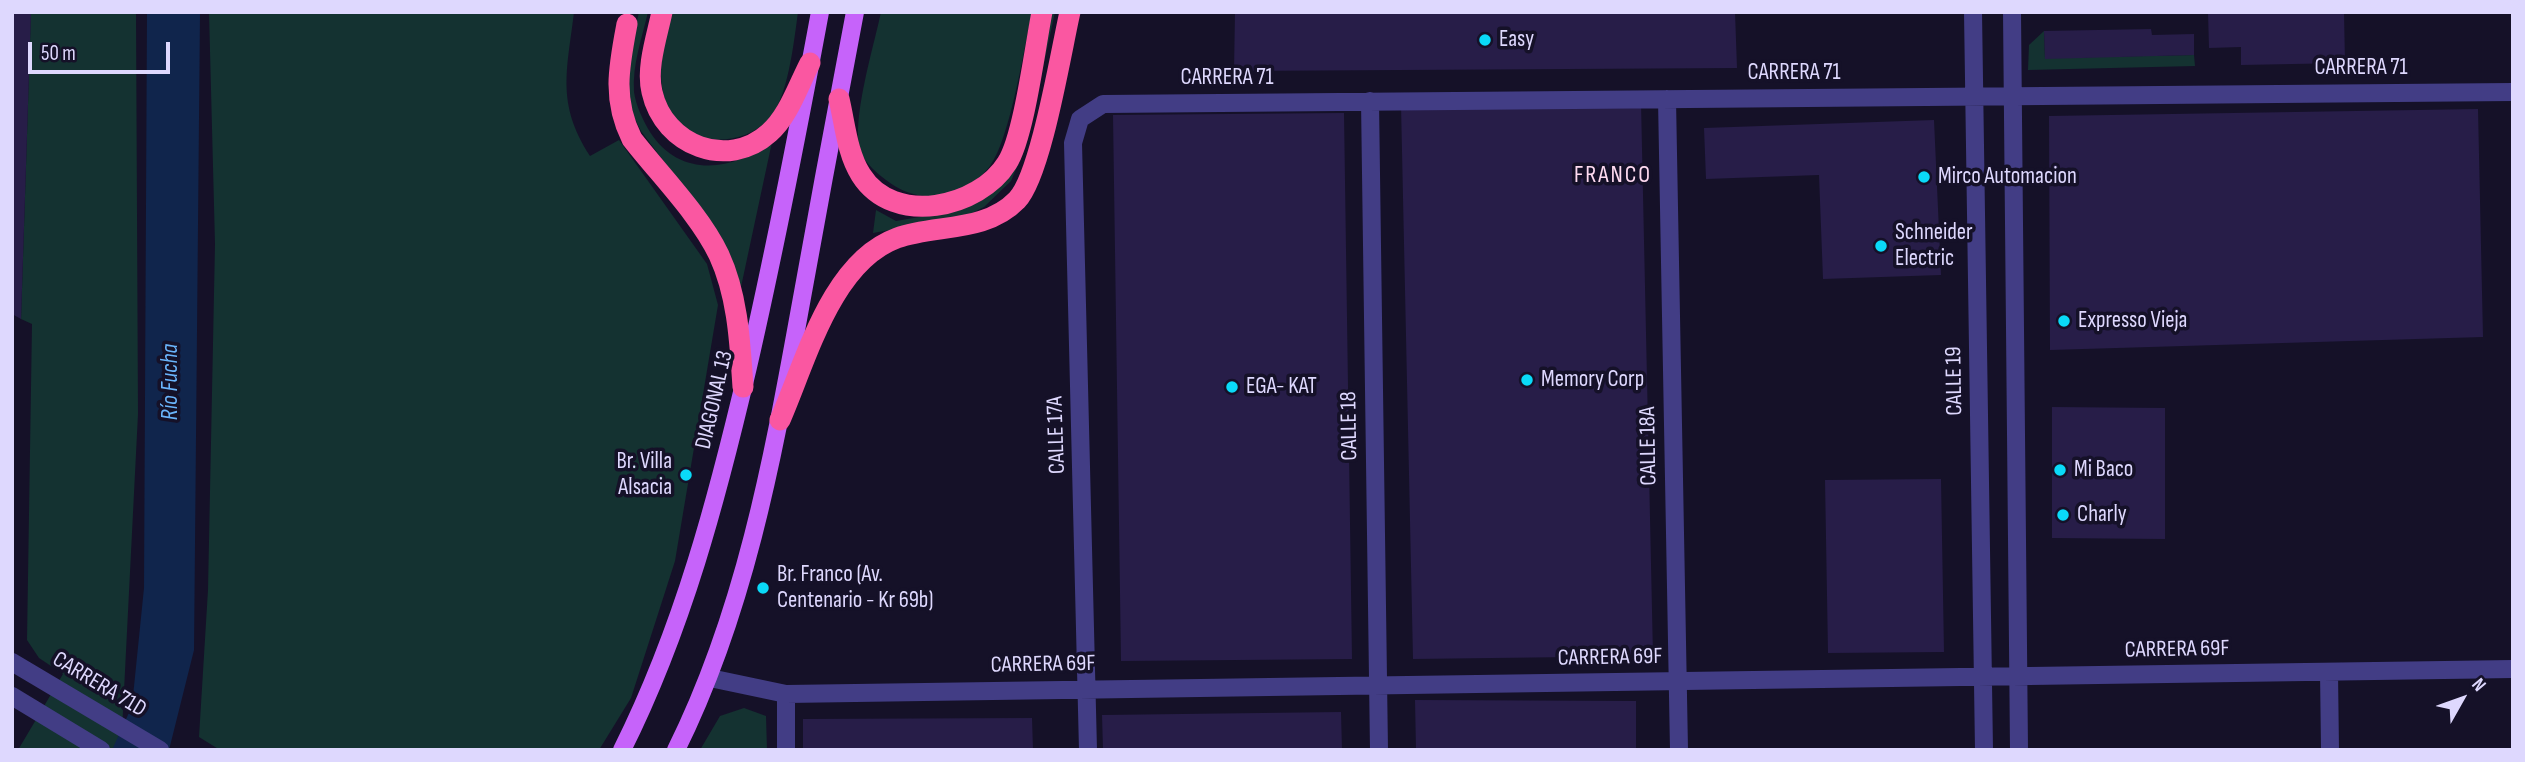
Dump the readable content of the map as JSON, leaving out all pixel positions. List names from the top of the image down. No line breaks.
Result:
{"streets":{"main road":["DIAGONAL 13"],"street":["CARRERA 71","CALLE 19","CALLE 18","CALLE 17A","CALLE 18A","CARRERA 69F","CARRERA 71D"]},"crossings":[["CARRERA 71","CALLE 19"],["CARRERA 71","CALLE 18"],["CARRERA 71","CALLE 17A"],["CARRERA 71","CALLE 18A"],["CALLE 19","CARRERA 69F"],["CALLE 18","CARRERA 69F"],["CALLE 17A","CARRERA 69F"],["CALLE 18A","CARRERA 69F"]],"districts":["FRANCO"],"water":["Río Fucha"],"places":["Easy","Mirco Automacion","Schneider Electric","Expresso Vieja","Memory Corp","EGA- KAT","Mi Baco","Br. Villa Alsacia","Charly","Br. Franco (Av. Centenario - Kr 69b)"],"scale_bar":"50 m","north":"top right"}
